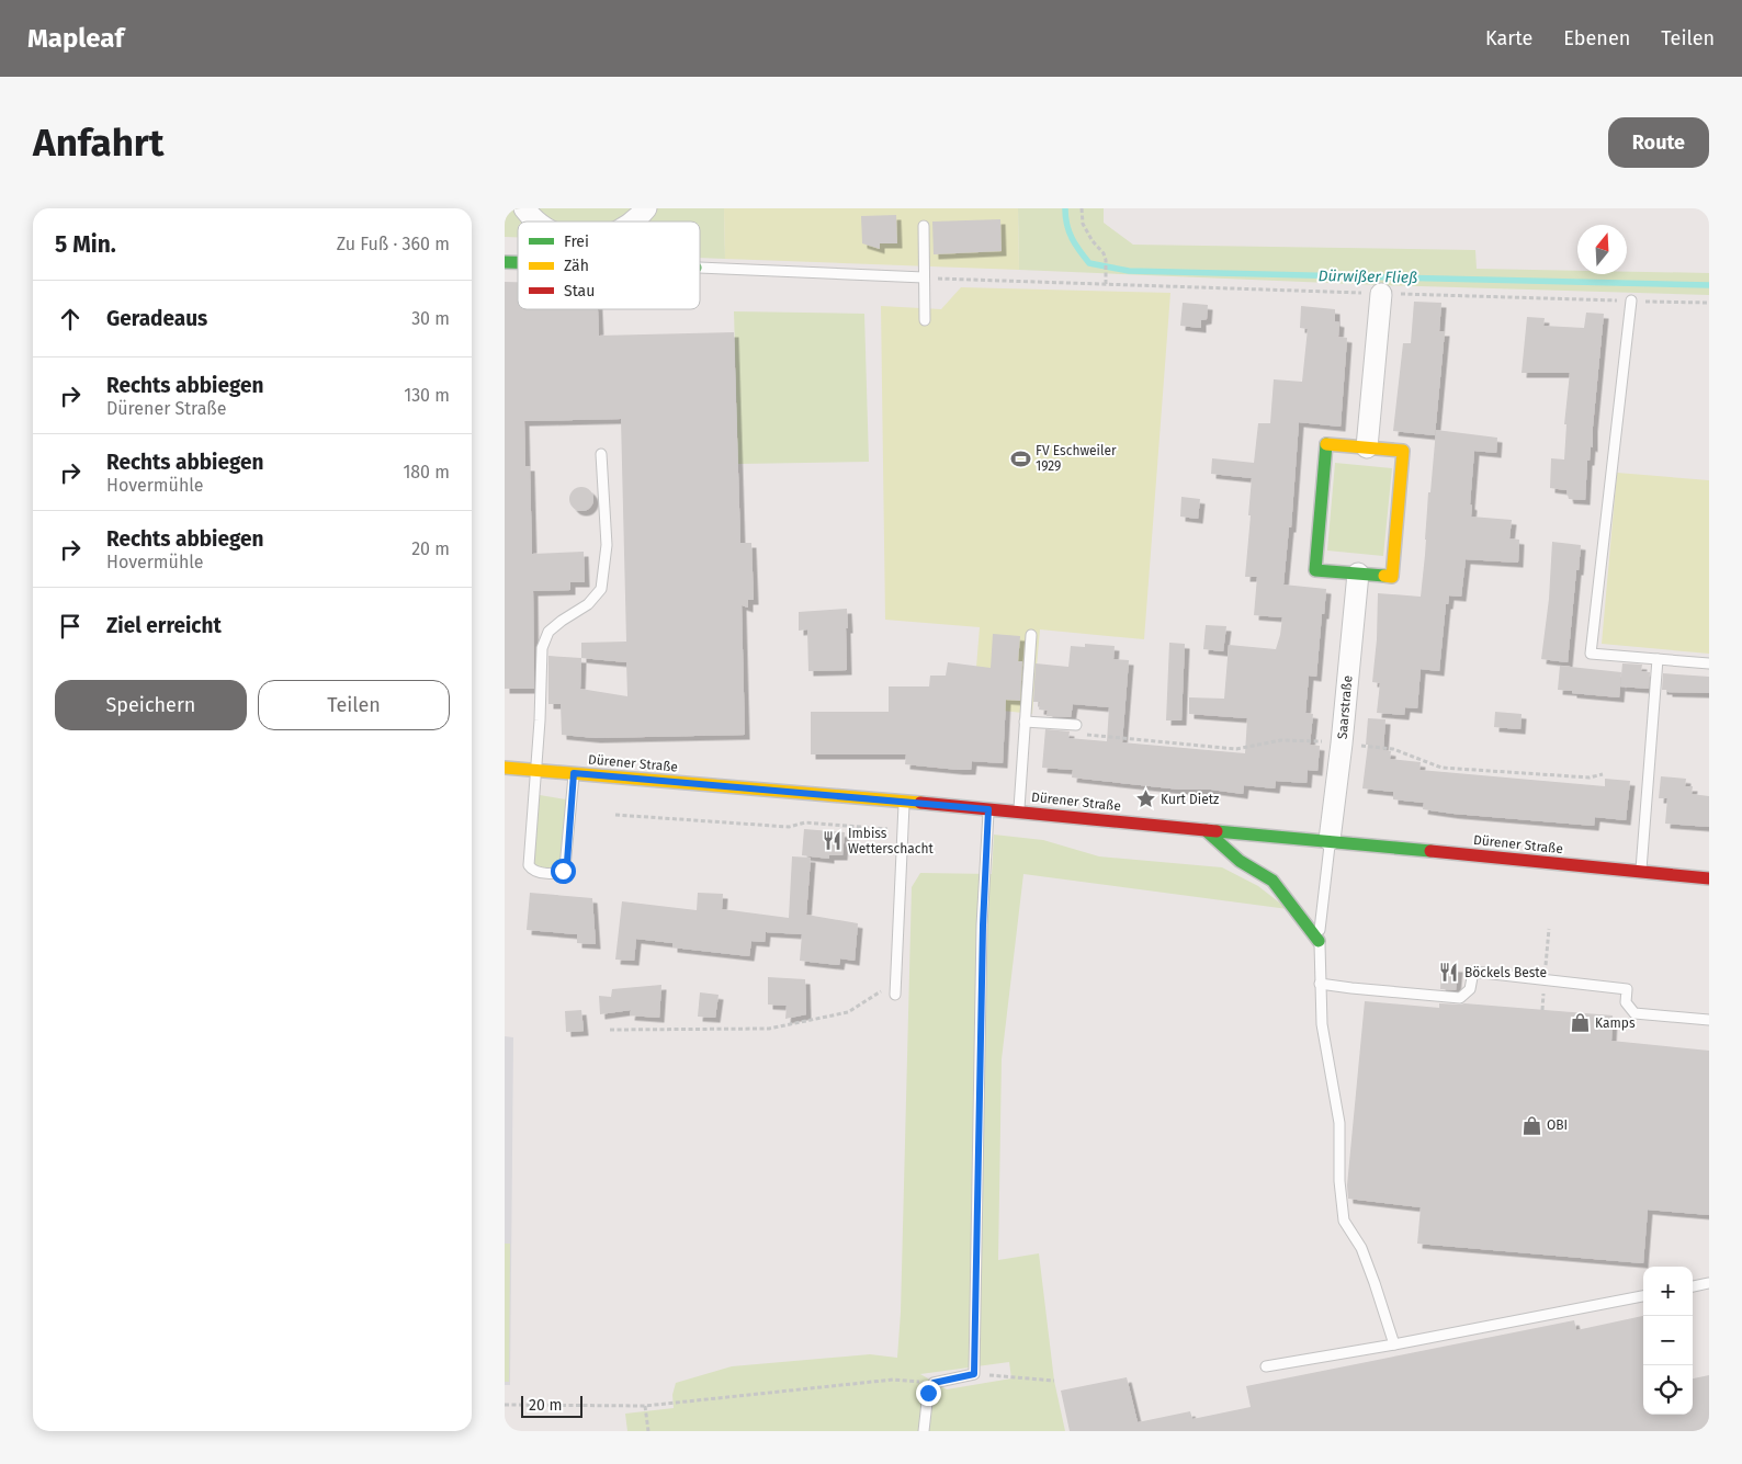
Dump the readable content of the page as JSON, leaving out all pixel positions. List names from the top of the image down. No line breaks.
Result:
{"streets":{"main road":["Dürener Straße"],"street":["Saarstraße"]},"crossings":[["Saarstraße","Dürener Straße"]],"water":["Dürwißer Fließ"],"places":{"sports":["FV Eschweiler 1929"],"place":["Kurt Dietz"],"restaurant":["Imbiss Wetterschacht","Böckels Beste"],"shop":["Kamps","OBI"]},"legend":["Frei","Zäh","Stau"],"scale_bar":"20 m","north":"top","page":{"header":"Mapleaf","nav":["Karte","Ebenen","Teilen"],"buttons":["Route",["Speichern","Teilen"]],"title":"Anfahrt","heading":["5 Min.","Zu Fuß · 360 m"],"list":[["Geradeaus","30 m"],["Rechts abbiegen","Dürener Straße","130 m"],["Rechts abbiegen","Hovermühle","180 m"],["Rechts abbiegen","Hovermühle","20 m"],"Ziel erreicht"],"map_buttons":["+","−"],"scale":"20 m"}}
